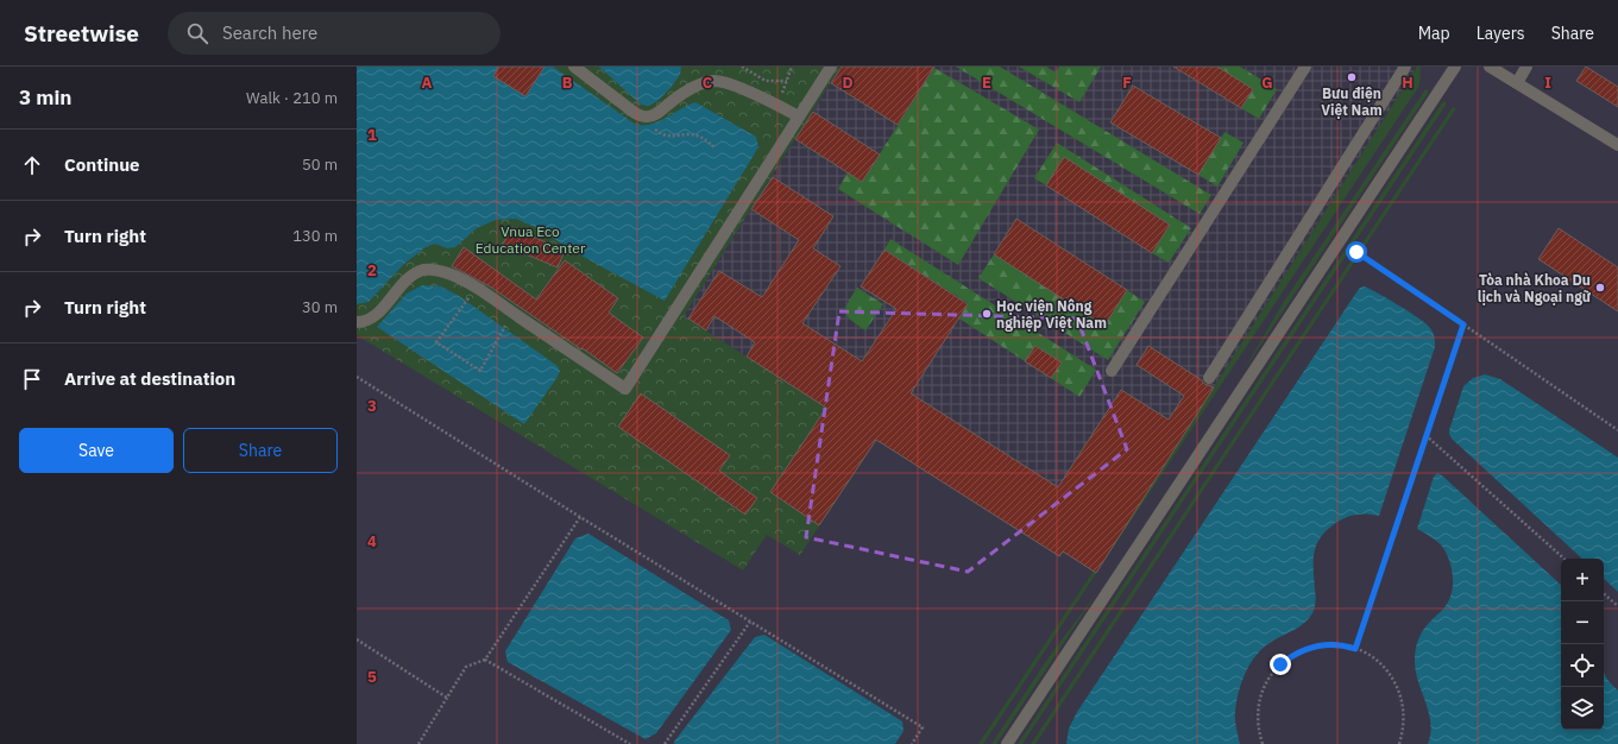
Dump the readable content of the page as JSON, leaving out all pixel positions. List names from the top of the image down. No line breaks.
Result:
{"parks":["Vnua Eco Education Center"],"places":["Bưu điện Việt Nam","Tòa nhà Khoa Du lịch và Ngoại ngữ","Học viện Nông nghiệp Việt Nam"],"page":{"header":"Streetwise","search":"Search here","nav":["Map","Layers","Share"],"heading":["3 min","Walk · 210 m"],"list":[["Continue","50 m"],["Turn right","130 m"],["Turn right","30 m"],"Arrive at destination"],"buttons":["Save","Share"],"map_buttons":["+","−"]},"grid":{"columns":["A","B","C","D","E","F","G","H","I"],"rows":["1","2","3","4","5"]}}
